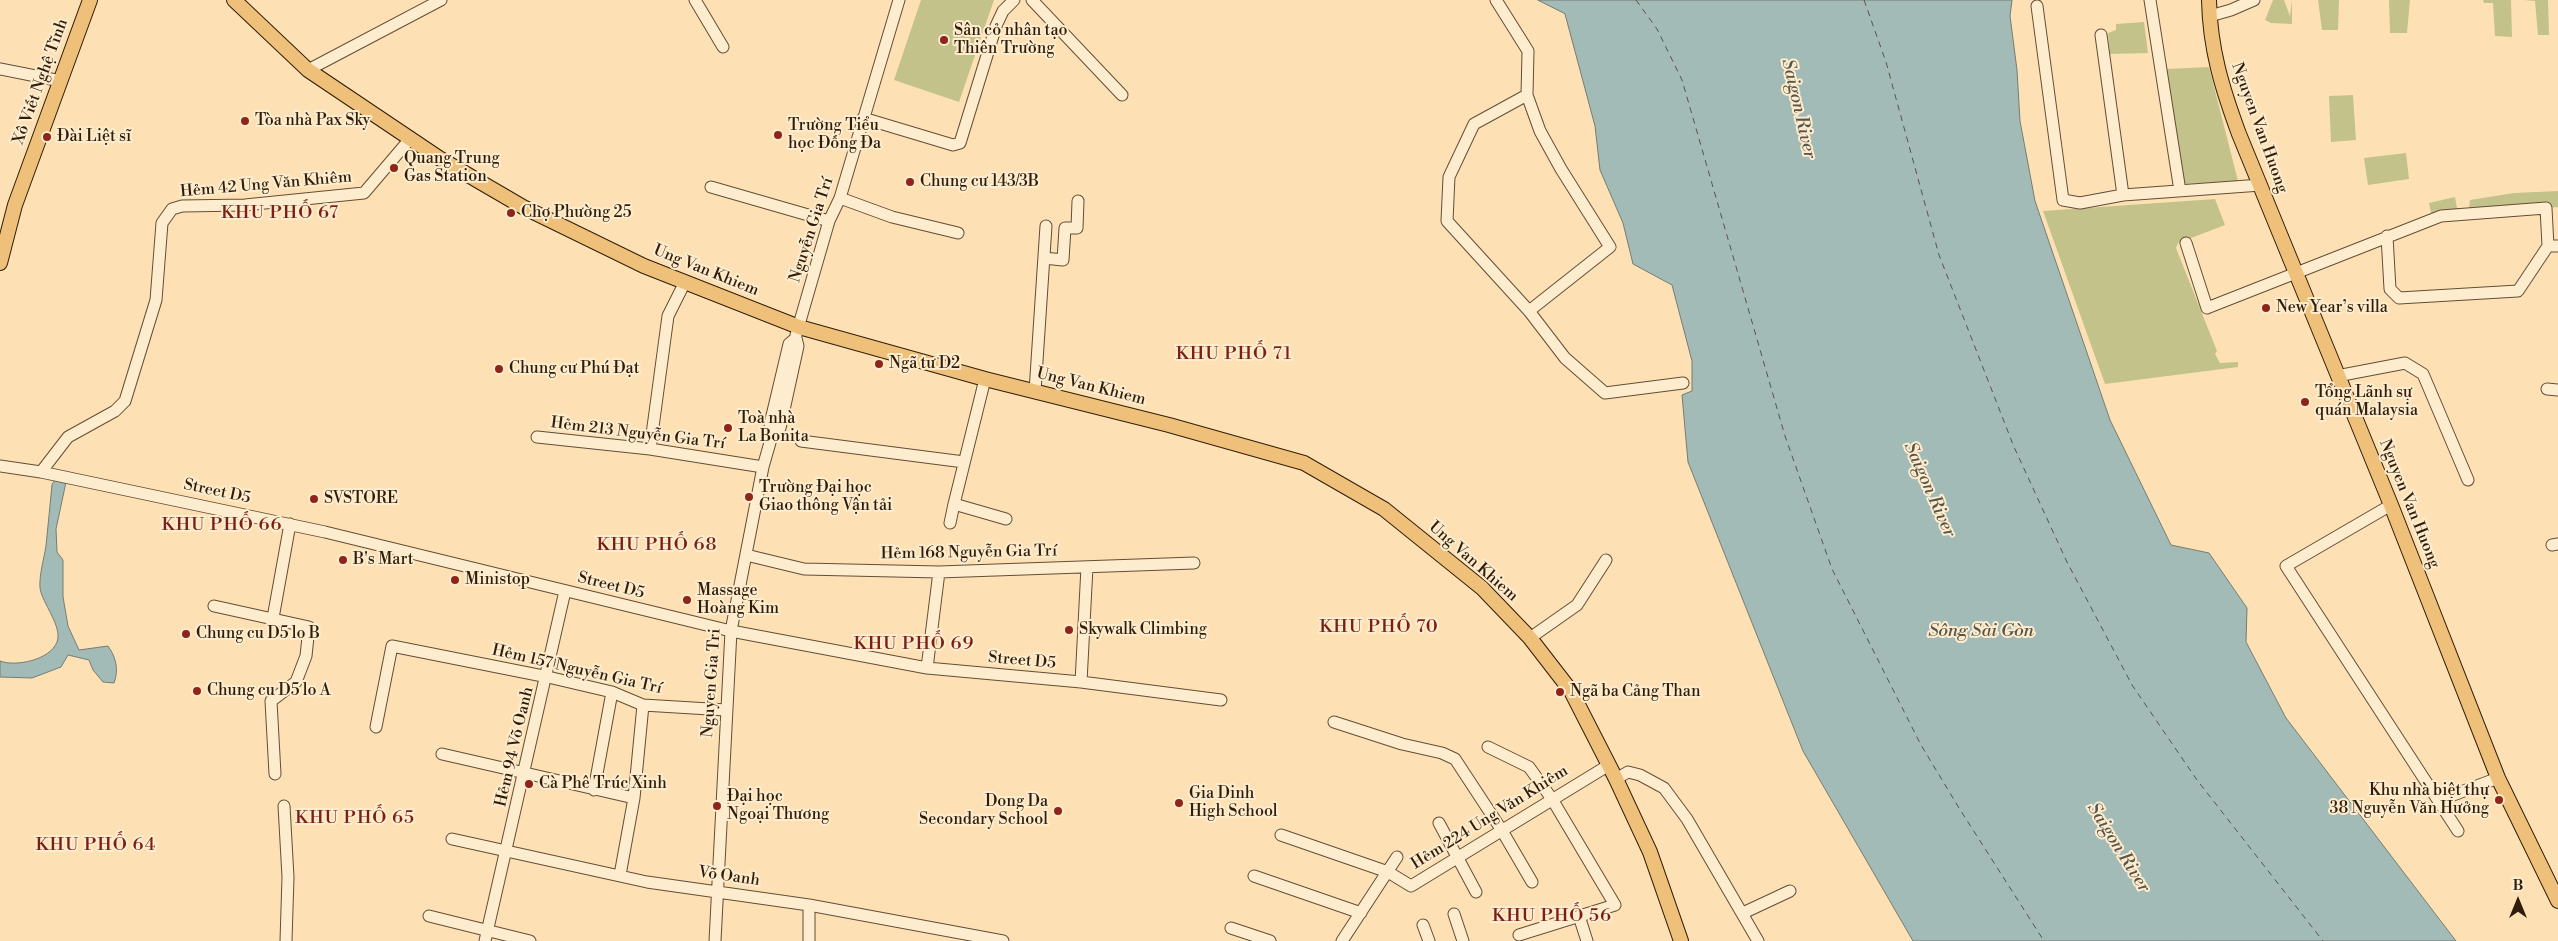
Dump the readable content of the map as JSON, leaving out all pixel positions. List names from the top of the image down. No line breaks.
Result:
{"streets":{"main road":["Xô Viết Nghệ Tĩnh","Nguyen Van Huong","Ung Van Khiem"],"street":["Hẻm 42 Ung Văn Khiêm","Nguyễn Gia Trí","Hẻm 213 Nguyễn Gia Trí","Street D5","Hẻm 168 Nguyễn Gia Trí","Hẻm 157 Nguyễn Gia Trí","Nguyen Gia Tri","Hẻm 94 Võ Oanh","Hẻm 224 Ung Văn Khiêm","Võ Oanh"]},"crossings":[["Hẻm 42 Ung Văn Khiêm","Ung Van Khiem"],["Hẻm 42 Ung Văn Khiêm","Street D5"],["Nguyễn Gia Trí","Ung Van Khiem"],["Nguyễn Gia Trí","Nguyen Gia Tri"],["Ung Van Khiem","Nguyen Gia Tri"],["Ung Van Khiem","Hẻm 224 Ung Văn Khiêm"],["Hẻm 213 Nguyễn Gia Trí","Nguyen Gia Tri"],["Street D5","Nguyen Gia Tri"],["Street D5","Hẻm 94 Võ Oanh"],["Hẻm 168 Nguyễn Gia Trí","Nguyen Gia Tri"],["Hẻm 157 Nguyễn Gia Trí","Nguyen Gia Tri"],["Hẻm 157 Nguyễn Gia Trí","Hẻm 94 Võ Oanh"],["Nguyen Gia Tri","Võ Oanh"],["Hẻm 94 Võ Oanh","Võ Oanh"]],"districts":["KHU PHỐ 67","KHU PHỐ 71","KHU PHỐ 66","KHU PHỐ 68","KHU PHỐ 70","KHU PHỐ 69","KHU PHỐ 65","KHU PHỐ 64","KHU PHỐ 56"],"water":["Saigon River","Sông Sài Gòn"],"places":["Sân cỏ nhân tạo Thiên Trường","Tòa nhà Pax Sky","Trường Tiểu học Đống Đa","Đài Liệt sĩ","Quang Trung Gas Station","Chung cư 143/3B","Chợ Phường 25","New Year’s villa","Ngã tư D2","Chung cư Phú Đạt","Tổng Lãnh sự quán Malaysia","Toà nhà La Bonita","Trường Đại học Giao thông Vận tải","SVSTORE","B's Mart","Ministop","Massage Hoàng Kim","Skywalk Climbing","Chung cu D5 lo B","Chung cu D5 lo A","Ngã ba Cảng Than","Cà Phê Trúc Xinh","Khu nhà biệt thự 38 Nguyễn Văn Hưởng","Gia Dinh High School","Đại học Ngoại Thương","Dong Da Secondary School"],"north":"top"}
